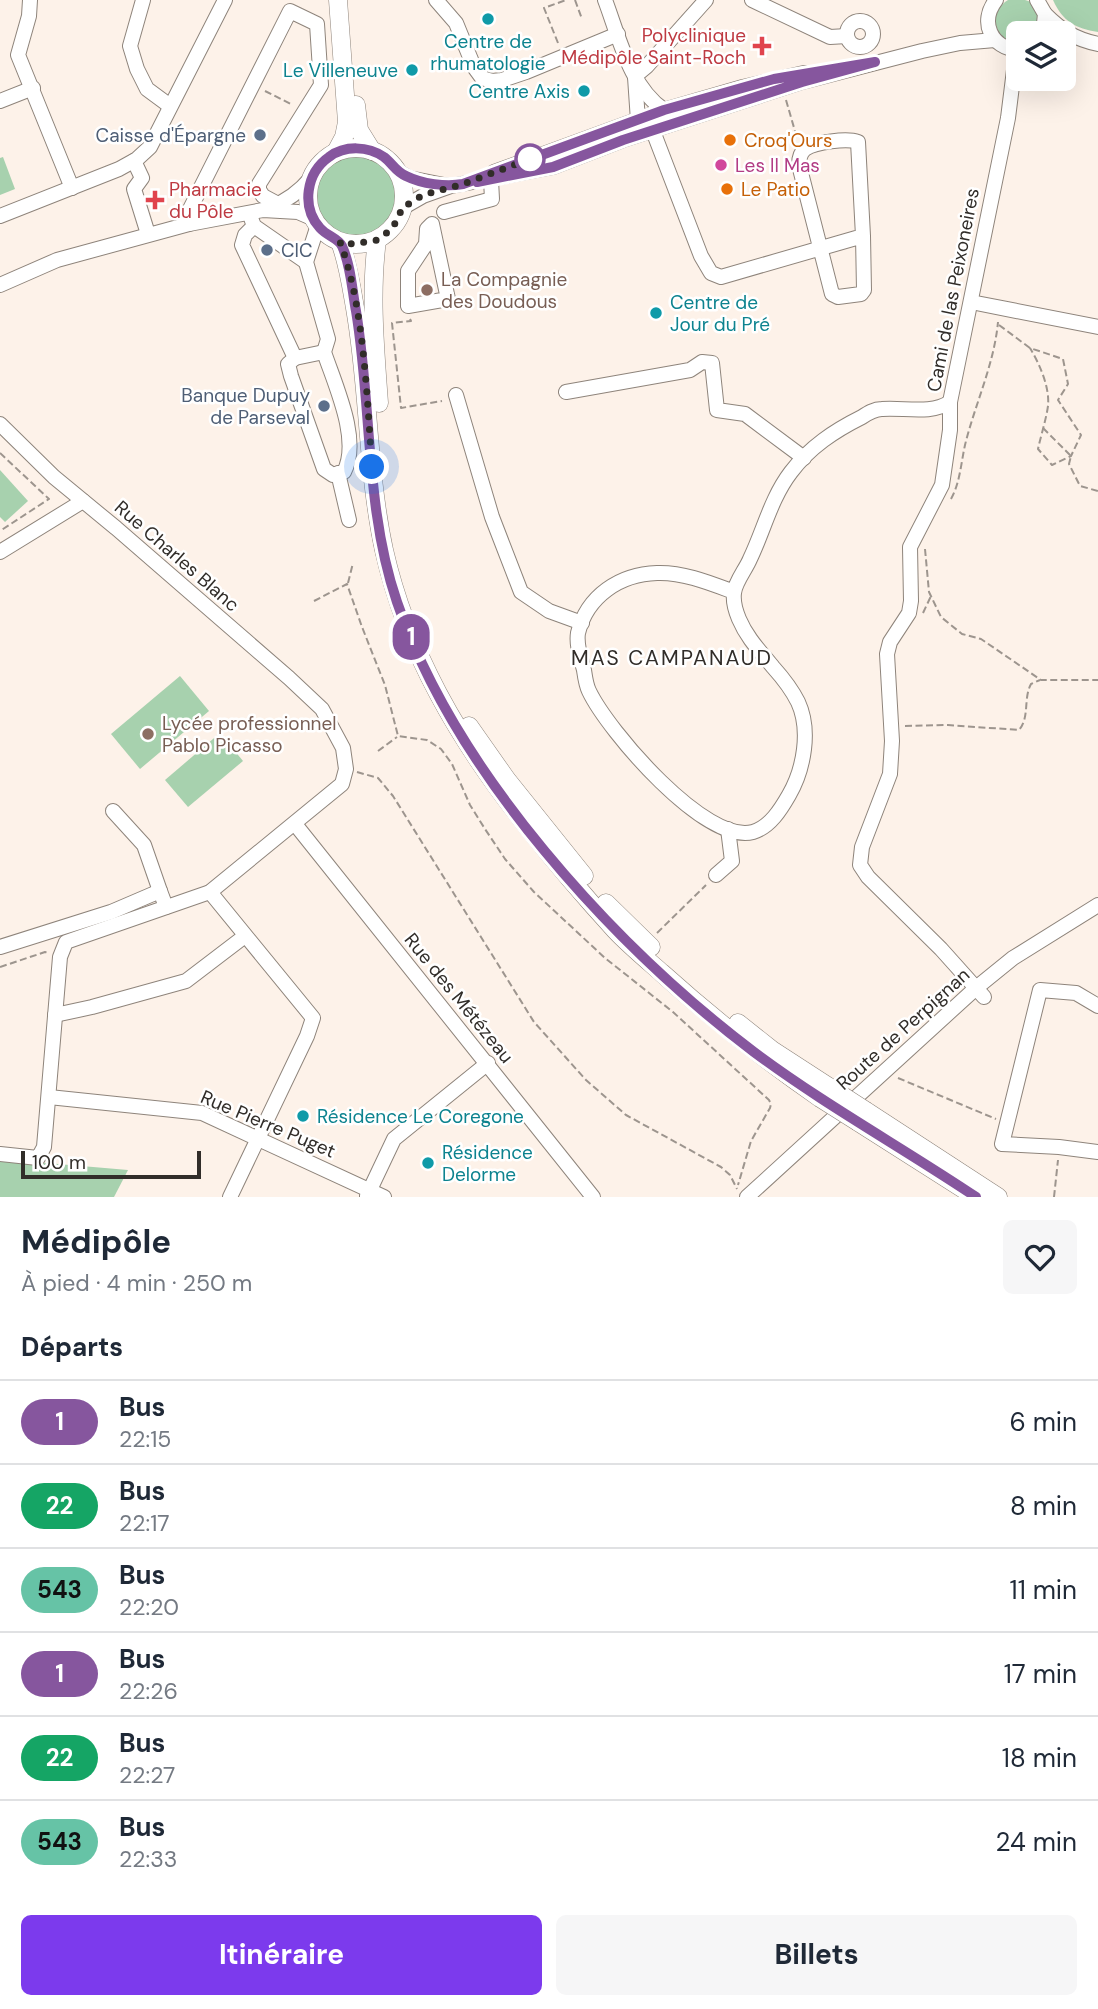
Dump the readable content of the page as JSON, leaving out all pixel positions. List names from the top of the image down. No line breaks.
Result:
{"streets":{"street":["Cami de las Peixoneires","Rue Charles Blanc","Rue des Métézeau","Route de Perpignan","Rue Pierre Puget"]},"crossings":[["Cami de las Peixoneires","Route de Perpignan"]],"districts":["MAS CAMPANAUD"],"places":{"other":["Centre de rhumatologie","Le Villeneuve","Centre Axis","Caisse d'Épargne","Croq'Ours","Les II Mas","Le Patio","CIC","La Compagnie des Doudous","Centre de Jour du Pré","Banque Dupuy de Parseval","Lycée professionnel Pablo Picasso","Résidence Le Coregone","Résidence Delorme"],"health":["Polyclinique Médipôle Saint-Roch","Pharmacie du Pôle"]},"lines":["bus line 1"],"scale_bar":"100 m","page":{"on_map":"1","scale":"100 m","heading":[["Médipôle","À pied · 4 min · 250 m"],"Départs"],"list":[{"mark":"1","name":"Bus","note":"22:15","value":"6 min"},{"mark":"22","name":"Bus","note":"22:17","value":"8 min"},{"mark":"543","name":"Bus","note":"22:20","value":"11 min"},{"mark":"1","name":"Bus","note":"22:26","value":"17 min"},{"mark":"22","name":"Bus","note":"22:27","value":"18 min"},{"mark":"543","name":"Bus","note":"22:33","value":"24 min"}],"buttons":["Itinéraire","Billets"]}}
